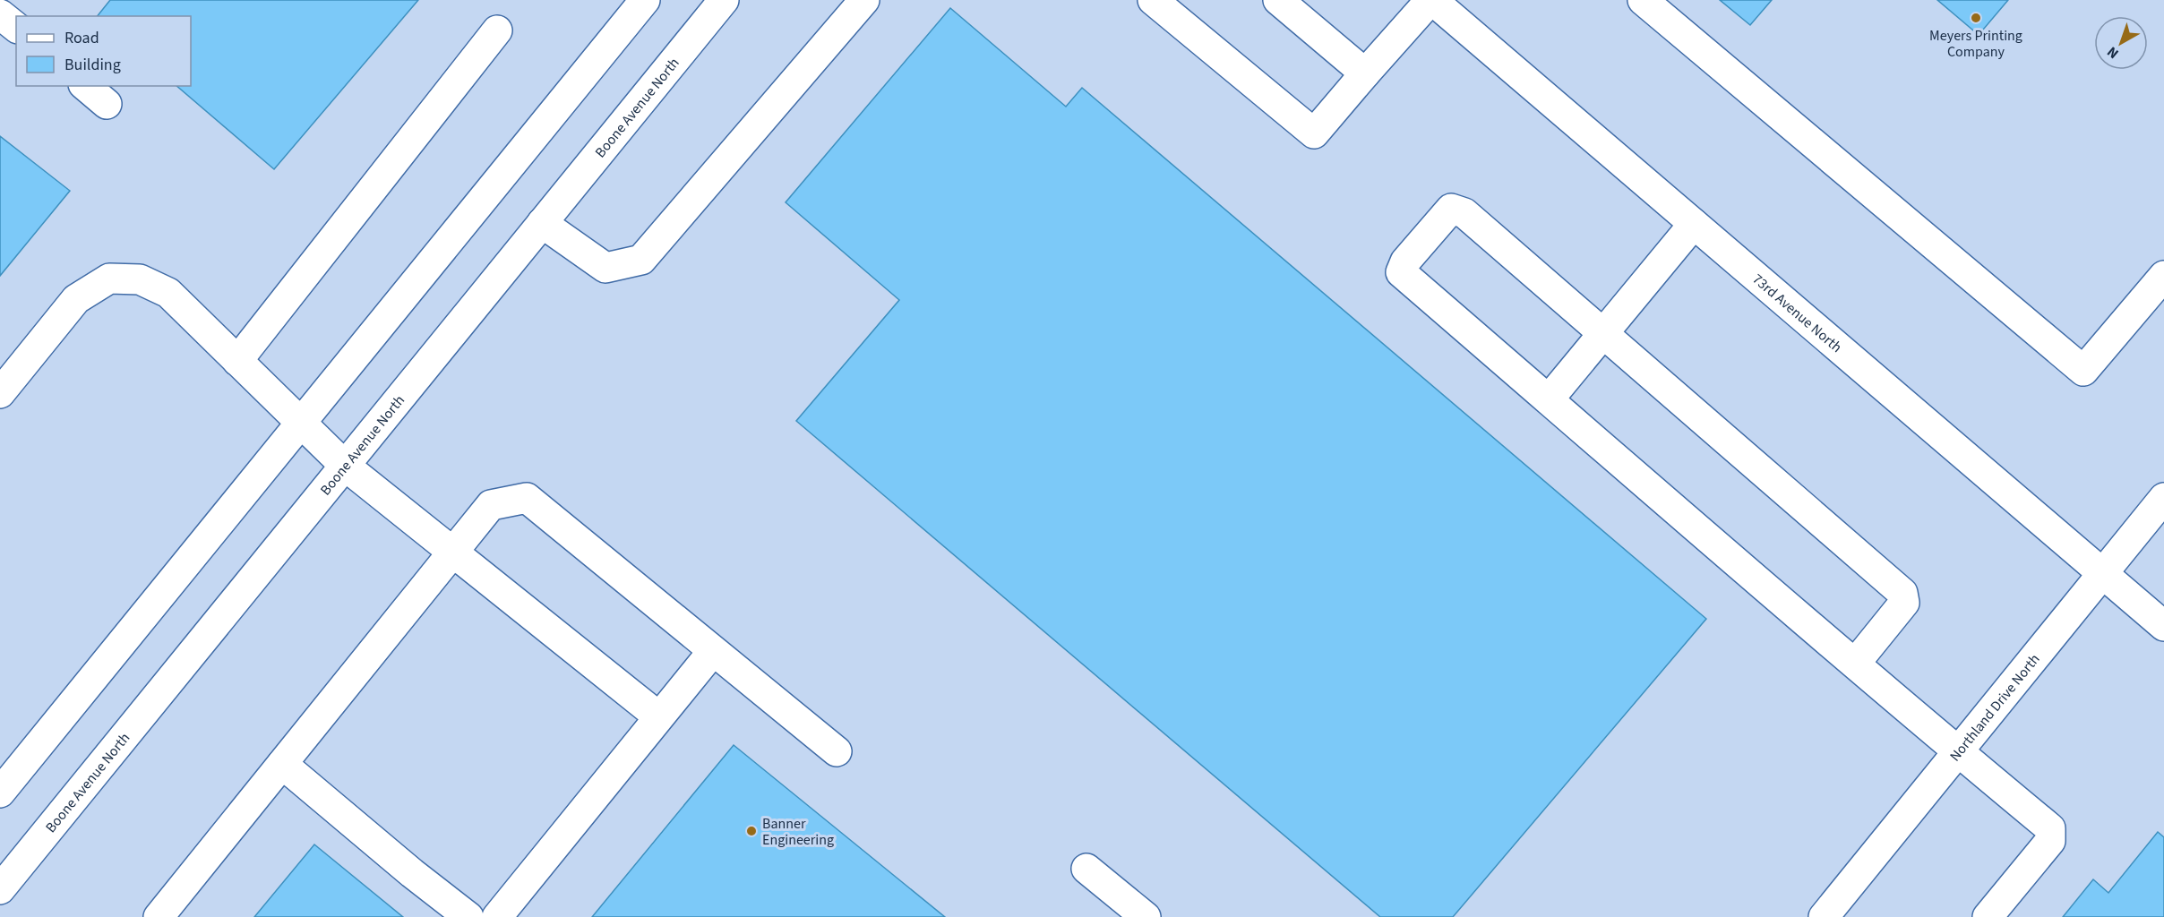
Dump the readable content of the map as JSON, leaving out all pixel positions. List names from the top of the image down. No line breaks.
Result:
{"streets":{"street":["Boone Avenue North","73rd Avenue North","Northland Drive North"]},"crossings":[["73rd Avenue North","Northland Drive North"]],"places":["Meyers Printing Company","Banner Engineering"],"legend":["Road","Building"],"north":"bottom left"}
